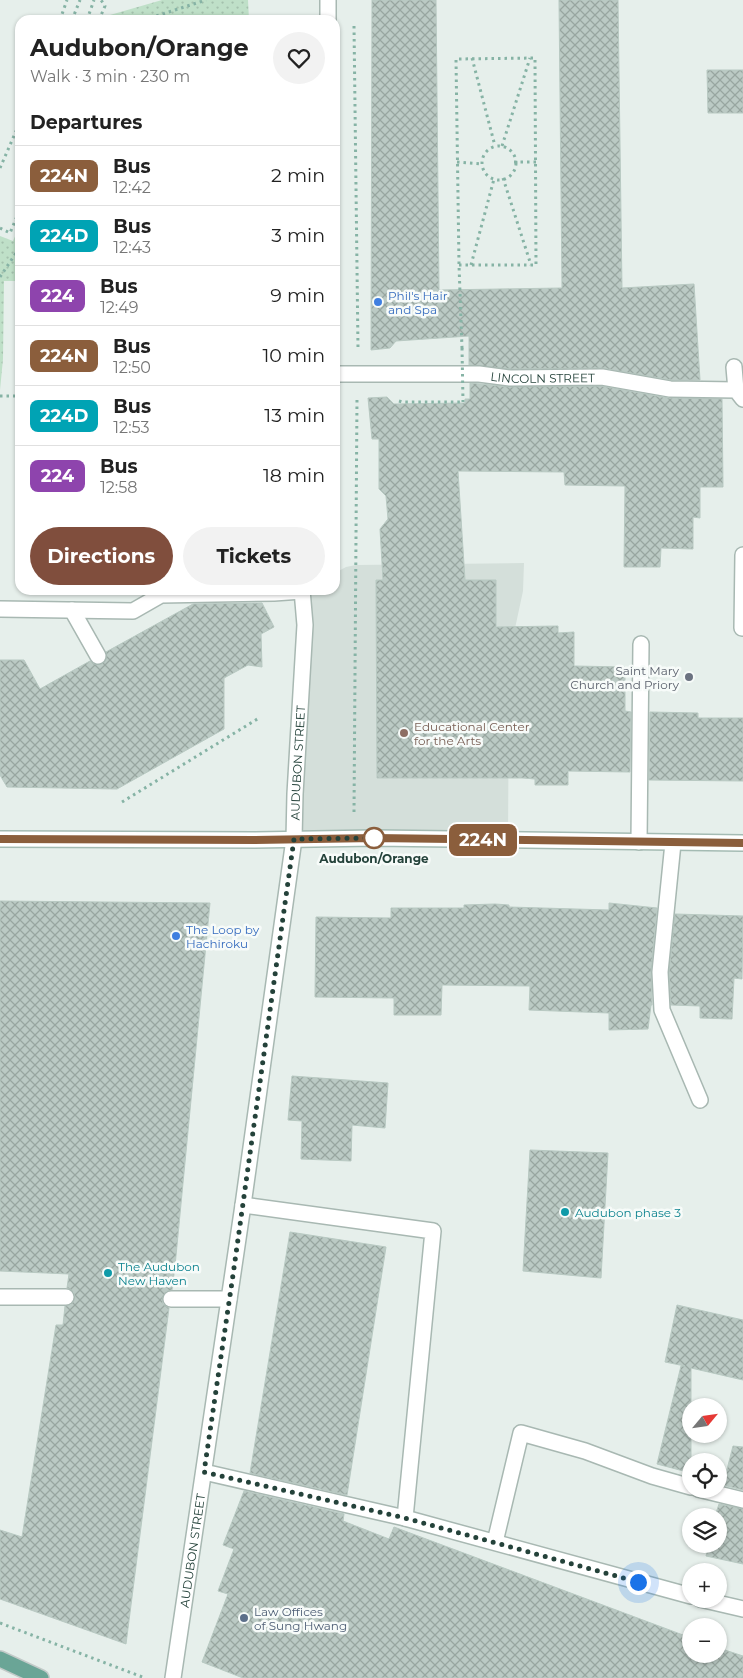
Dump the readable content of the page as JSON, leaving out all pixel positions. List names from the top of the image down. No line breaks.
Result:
{"streets":{"street":["LINCOLN STREET","AUDUBON STREET"]},"places":["Phil's Hair and Spa","Saint Mary Church and Priory","Educational Center for the Arts","Audubon/Orange","The Loop by Hachiroku","Audubon phase 3","The Audubon New Haven","Law Offices of Sung Hwang"],"lines":["bus line 224N"],"north":"top right","page":{"on_map":"224N","heading":[["Audubon/Orange","Walk · 3 min · 230 m"],"Departures"],"list":[{"mark":"224N","name":"Bus","note":"12:42","value":"2 min"},{"mark":"224D","name":"Bus","note":"12:43","value":"3 min"},{"mark":"224","name":"Bus","note":"12:49","value":"9 min"},{"mark":"224N","name":"Bus","note":"12:50","value":"10 min"},{"mark":"224D","name":"Bus","note":"12:53","value":"13 min"},{"mark":"224","name":"Bus","note":"12:58","value":"18 min"}],"buttons":["Directions","Tickets"],"map_buttons":["+","−"]}}
